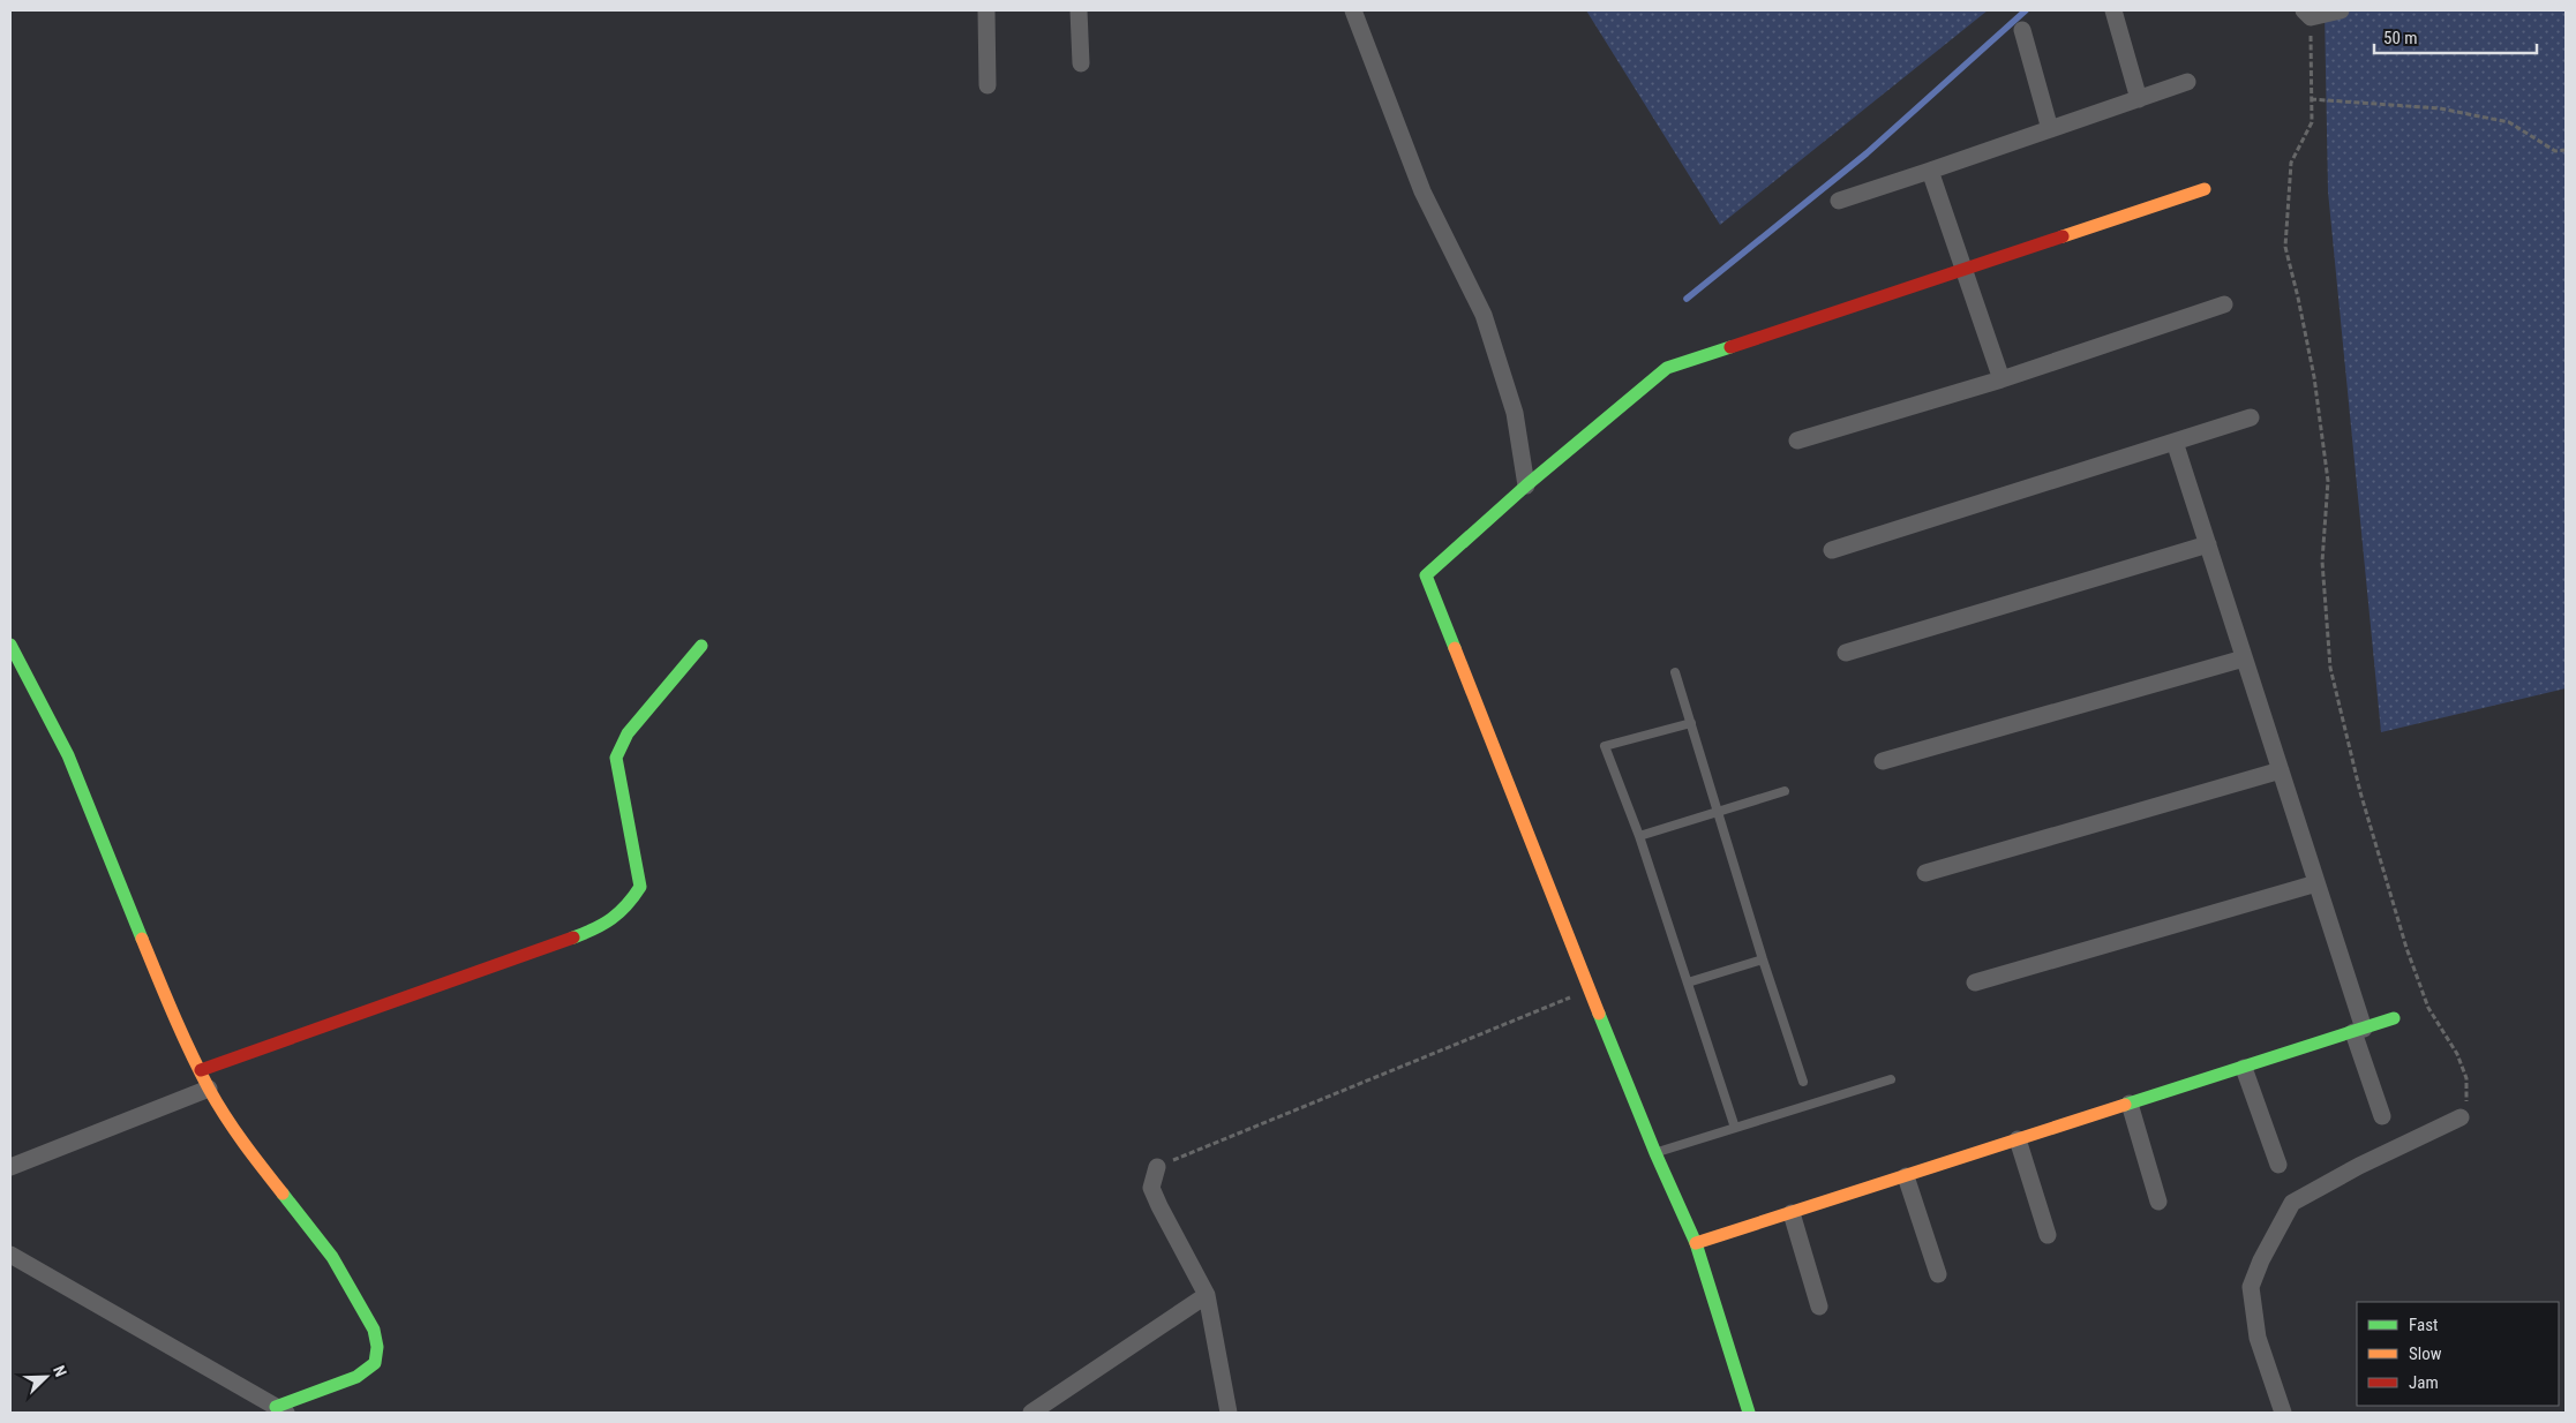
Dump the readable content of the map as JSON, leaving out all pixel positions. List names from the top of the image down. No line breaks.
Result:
{"legend":["Fast","Slow","Jam"],"scale_bar":"50 m","north":"top right"}
